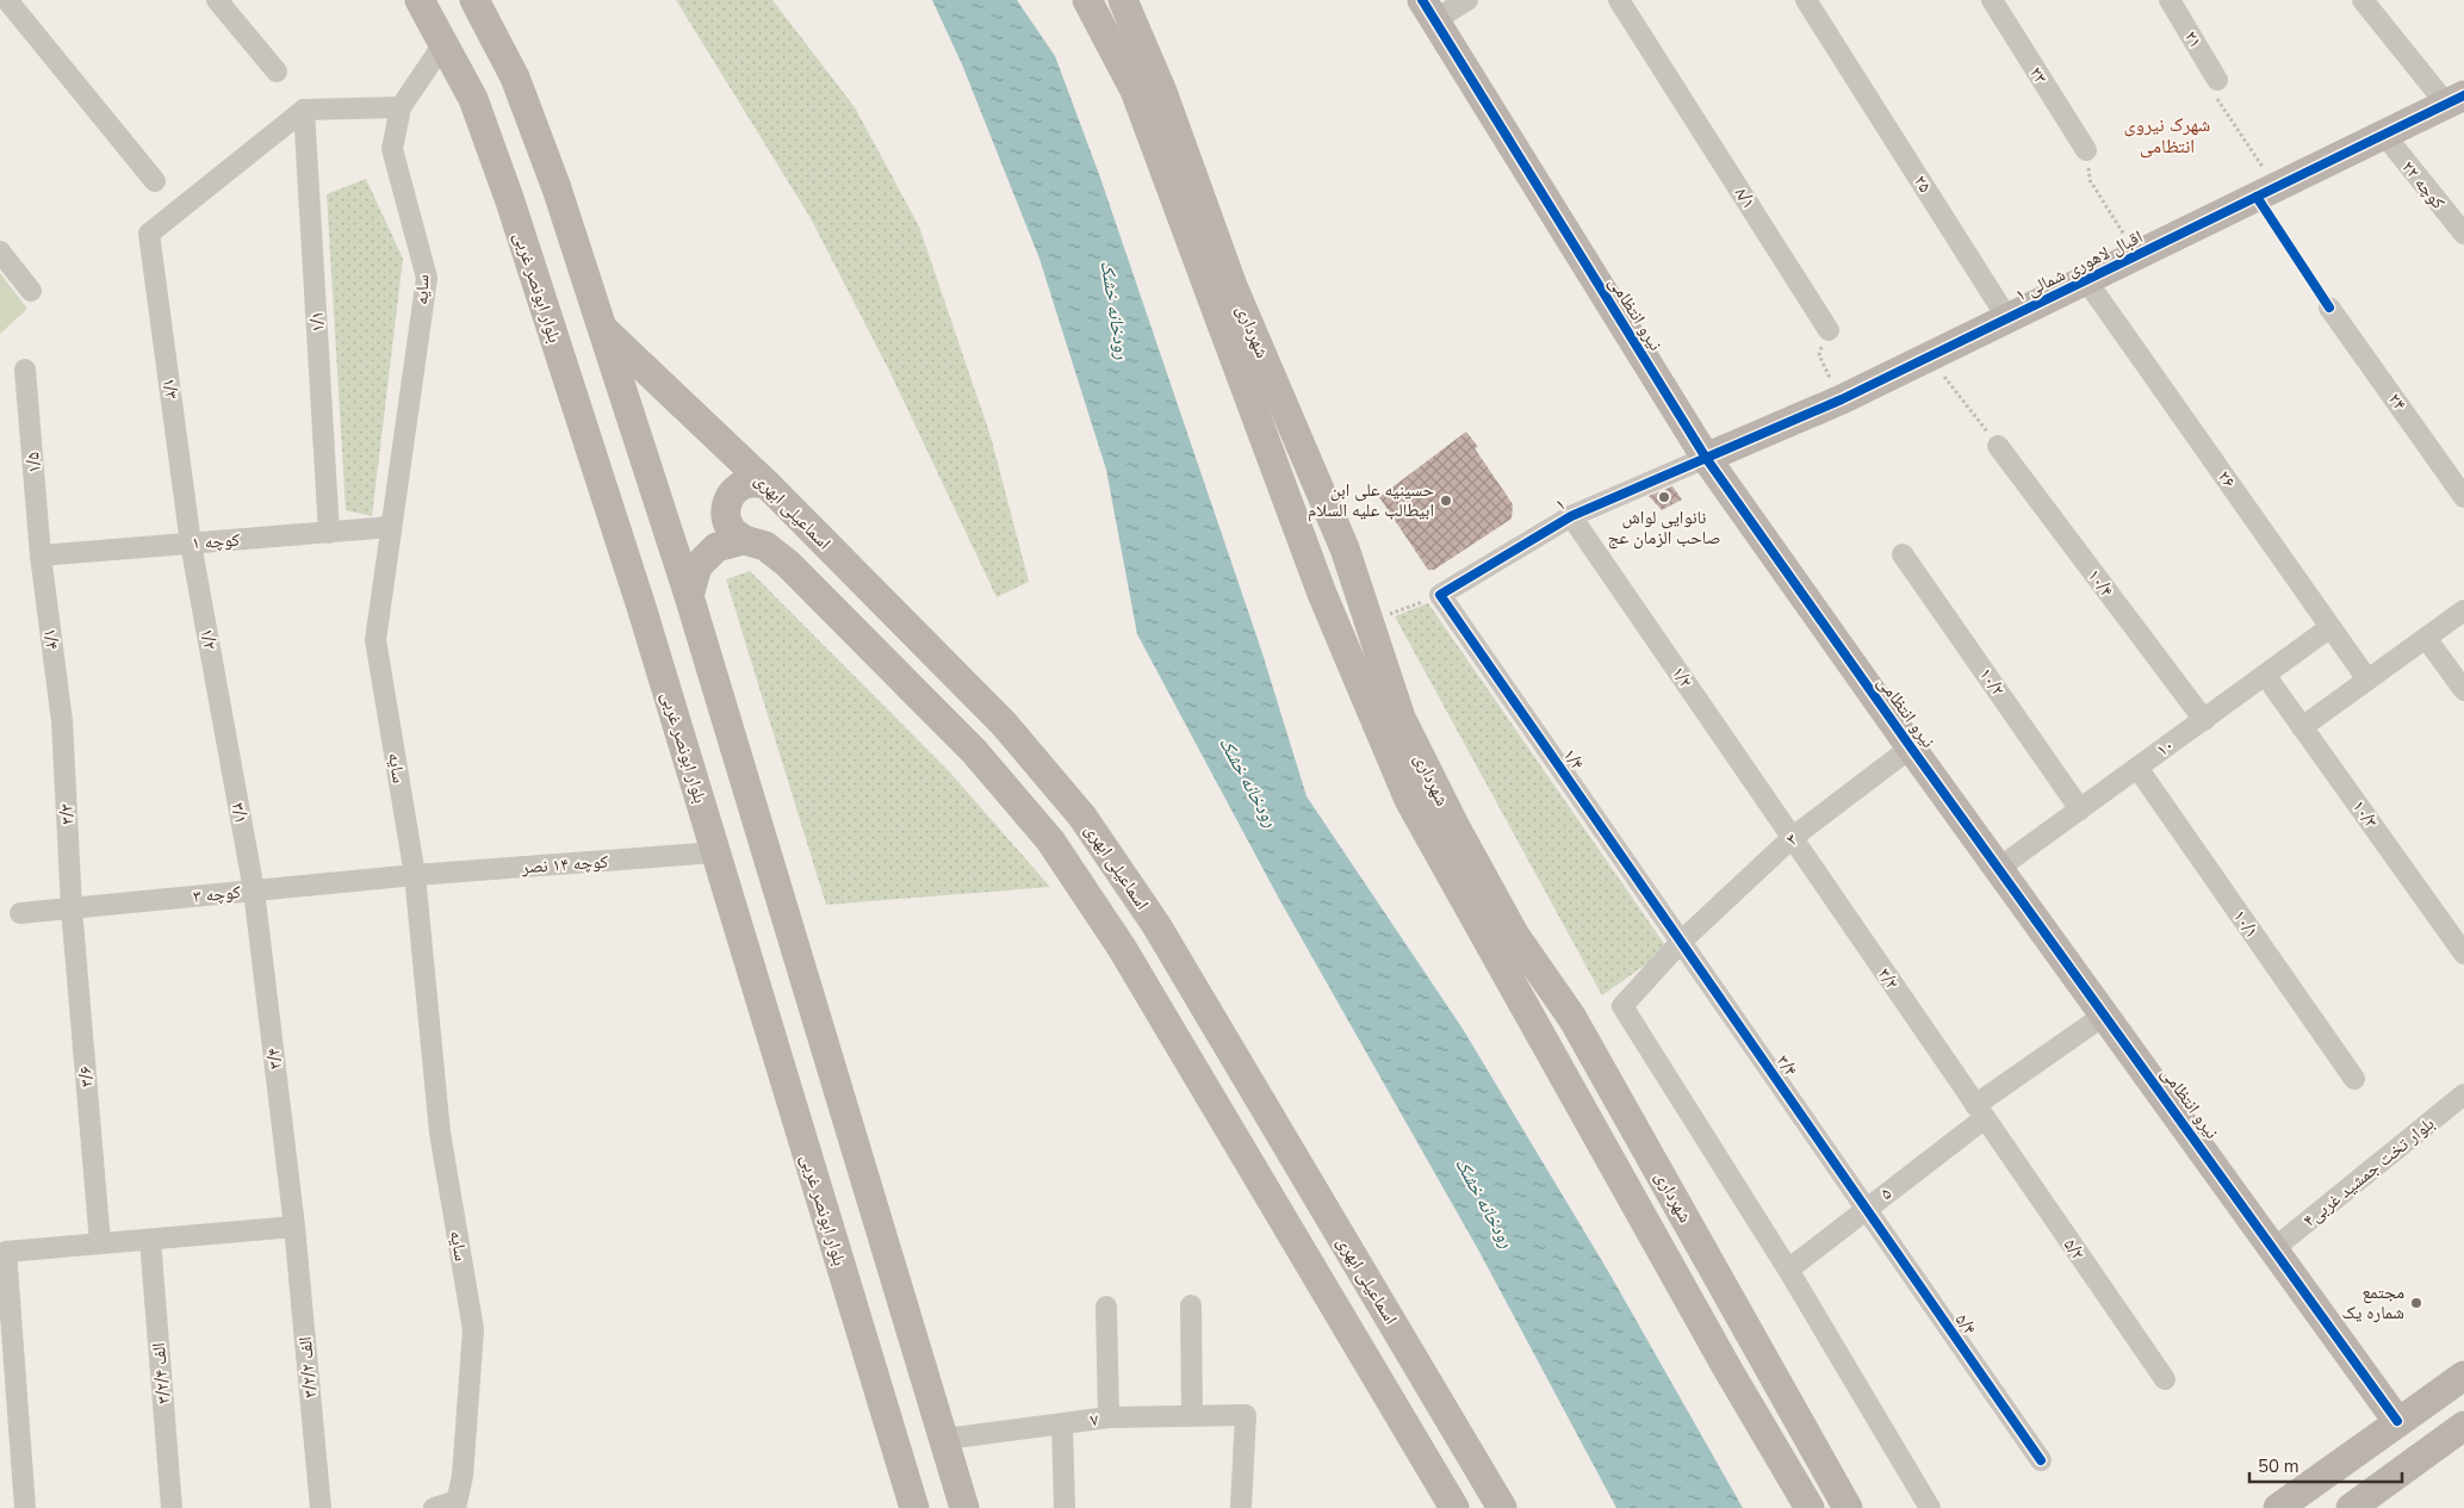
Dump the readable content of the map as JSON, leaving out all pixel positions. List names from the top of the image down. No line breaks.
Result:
{"streets":{"main road":["اقبال لاهوری شمالی ۱","بلوار ابونصر غربی","نیرو انتظامی","شهرداری","اسماعیلی ابهری"],"street":["۲۱","۲۳","۲۵","کوچه ۲۲","۸/۱","سایه","۱/۱","۱/۳","۲۴","۱/۵","۲۶","۱","کوچه ۱","۱۰/۴","۱/۴","۱/۲","۱۰/۲","۱۰","۳/۱","۳/۳","۱۰/۳","۳","کوچه ۱۴ نصر","کوچه ۳","۱۰/۱","۳/۲","۳/۴","۳/۶","بلوار تخت جمشید غربی۴","۵","۵/۲","۵/۴","۳/۲/۲ الف","۳/۲/۴ الف","۷"]},"crossings":[["۲۵","اقبال لاهوری شمالی ۱"],["کوچه ۲۲","اقبال لاهوری شمالی ۱"],["اقبال لاهوری شمالی ۱","نیرو انتظامی"],["اقبال لاهوری شمالی ۱","۲۶"],["اقبال لاهوری شمالی ۱","۱"],["بلوار ابونصر غربی","سایه"],["بلوار ابونصر غربی","کوچه ۱۴ نصر"],["سایه","کوچه ۱"],["سایه","کوچه ۱۴ نصر"],["سایه","کوچه ۳"],["نیرو انتظامی","۱"],["نیرو انتظامی","۱۰"],["نیرو انتظامی","۳"],["نیرو انتظامی","بلوار تخت جمشید غربی۴"],["نیرو انتظامی","۵"],["۱/۱","۱/۳"],["۱/۱","کوچه ۱"],["۱/۳","کوچه ۱"],["۱/۳","۱/۲"],["۱/۵","کوچه ۱"],["۱/۵","۱/۴"],["۲۶","۱۰"],["۱","۱/۴"],["۱","۱/۲"],["کوچه ۱","۱/۴"],["کوچه ۱","۱/۲"],["۱۰/۴","۱۰"],["۱/۴","۳/۳"],["۱/۴","۳"],["۱/۴","۳/۴"],["۱/۲","۳/۱"],["۱/۲","۳"],["۱/۲","۳/۲"],["۱۰/۲","۱۰"],["۱۰","۱۰/۳"],["۱۰","۱۰/۱"],["۳/۱","کوچه ۳"],["۳/۱","۳/۴"],["۳/۳","کوچه ۳"],["۳/۳","۳/۶"],["۳","۳/۲"],["۳","۳/۴"],["۳","۵"],["کوچه ۱۴ نصر","کوچه ۳"],["کوچه ۳","۳/۴"],["کوچه ۳","۳/۶"],["۳/۲","۵"],["۳/۲","۵/۲"],["۳/۴","۵"],["۳/۴","۵/۴"],["۳/۴","۳/۲/۲ الف"],["۵","۵/۲"],["۵","۵/۴"]],"districts":["شهرک نیروی انتظامی"],"water":["رودخانه خشک"],"places":["نانوایی لواش صاحب الزمان عج","حسینیه علی ابن ابیطالب علیه السلام","مجتمع شماره یک"],"scale_bar":"50 m"}
